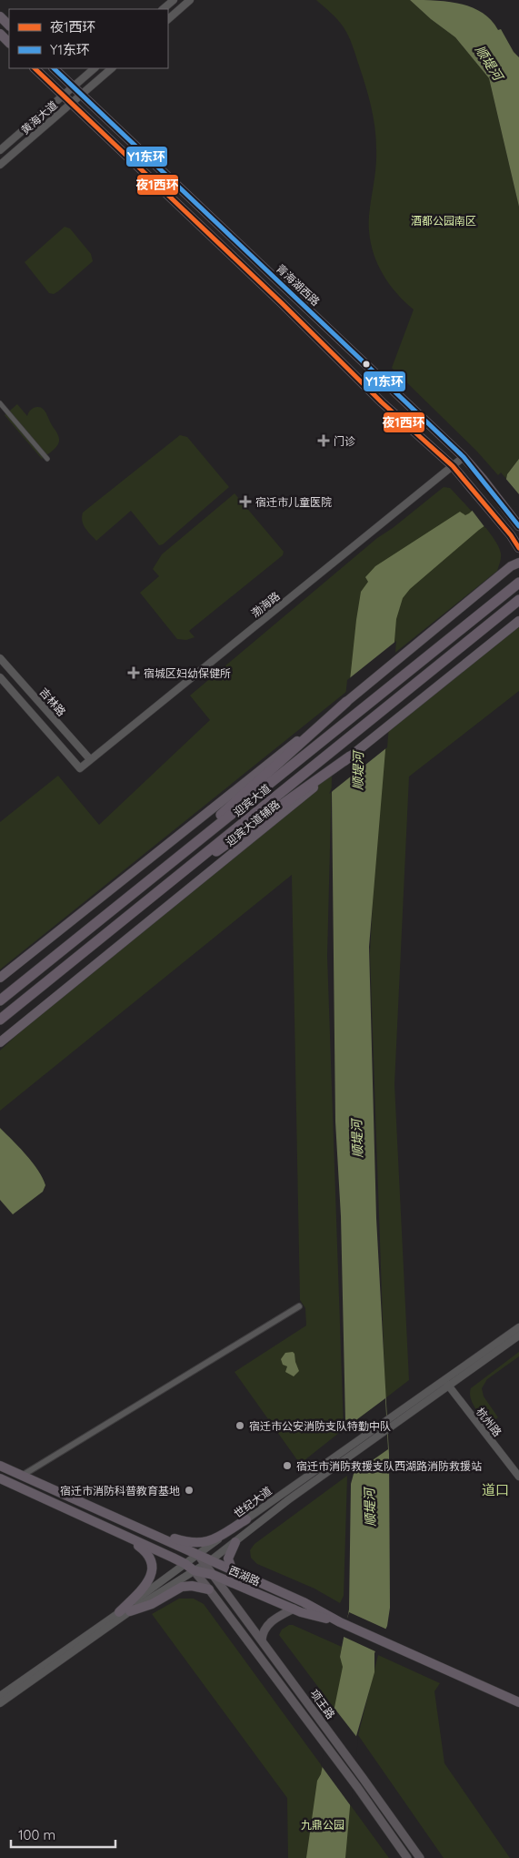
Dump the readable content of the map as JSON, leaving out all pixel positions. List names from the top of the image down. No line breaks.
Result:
{"streets":{"highway":["迎宾大道"],"main road":["青海湖西路","迎宾大道辅路","西湖路","项王路"],"street":["黄海大道","渤海路","吉林路","杭州路","世纪大道"]},"crossings":[["黄海大道","青海湖西路"],["青海湖西路","渤海路"],["渤海路","吉林路"],["杭州路","世纪大道"],["世纪大道","西湖路"],["世纪大道","项王路"],["西湖路","项王路"]],"districts":["道口"],"water":["顺堤河"],"parks":["酒都公园南区","九鼎公园"],"places":{"health":["门诊","宿迁市儿童医院","宿城区妇幼保健所"],"other":["宿迁市公安消防支队特勤中队","宿迁市消防救援支队西湖路消防救援站","宿迁市消防科普教育基地"]},"lines":["transit line 夜1西环","transit line Y1东环"],"legend":["夜1西环","Y1东环"],"scale_bar":"100 m"}
